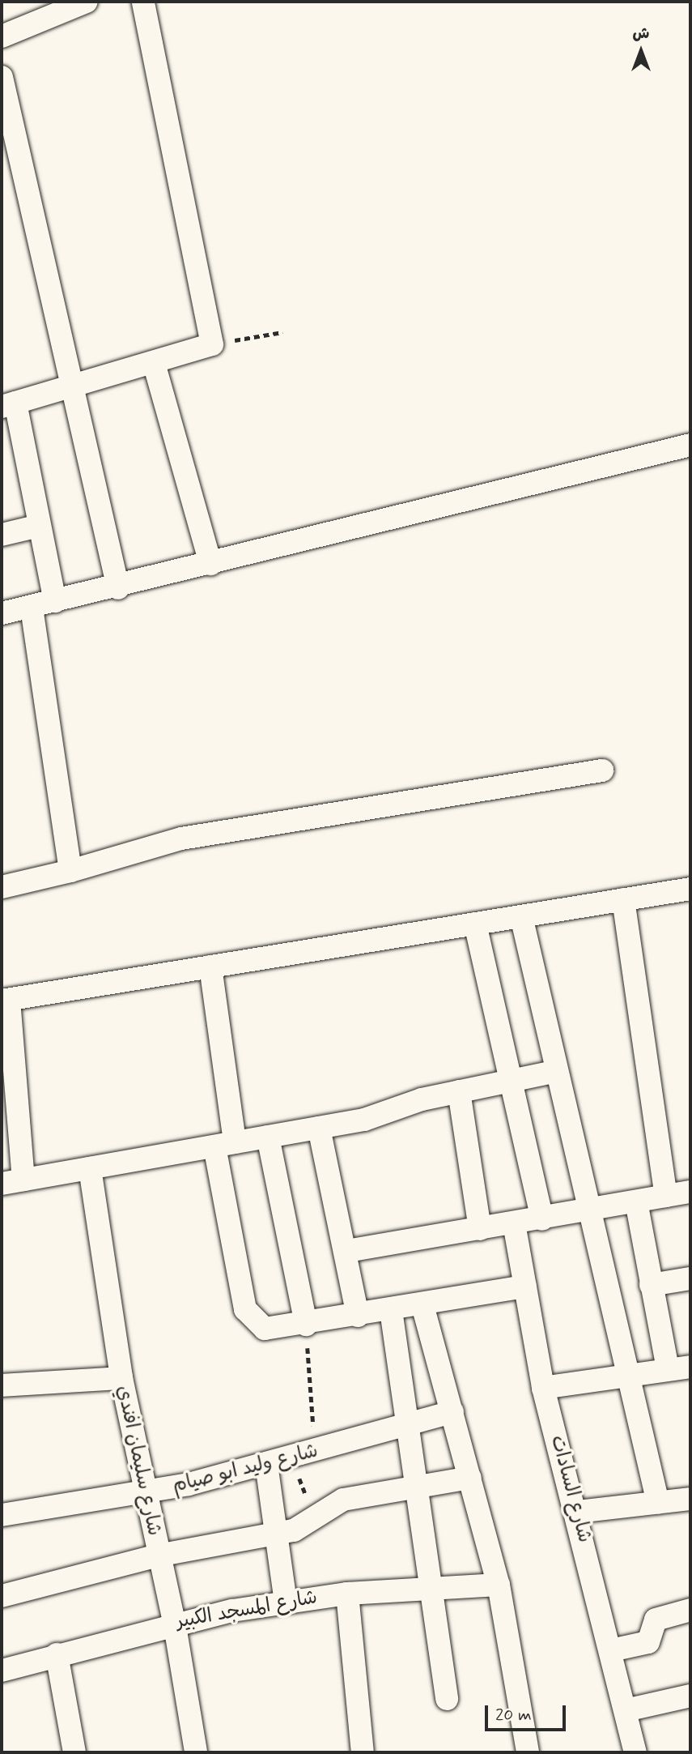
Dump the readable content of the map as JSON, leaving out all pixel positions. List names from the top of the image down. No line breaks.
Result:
{"streets":{"street":["شارع سليمان افندي","شارع وليد ابو صيام","شارع السادات","شارع المسجد الكبير"]},"crossings":[["شارع سليمان افندي","شارع وليد ابو صيام"],["شارع سليمان افندي","شارع المسجد الكبير"]],"scale_bar":"20 m","north":"top"}
